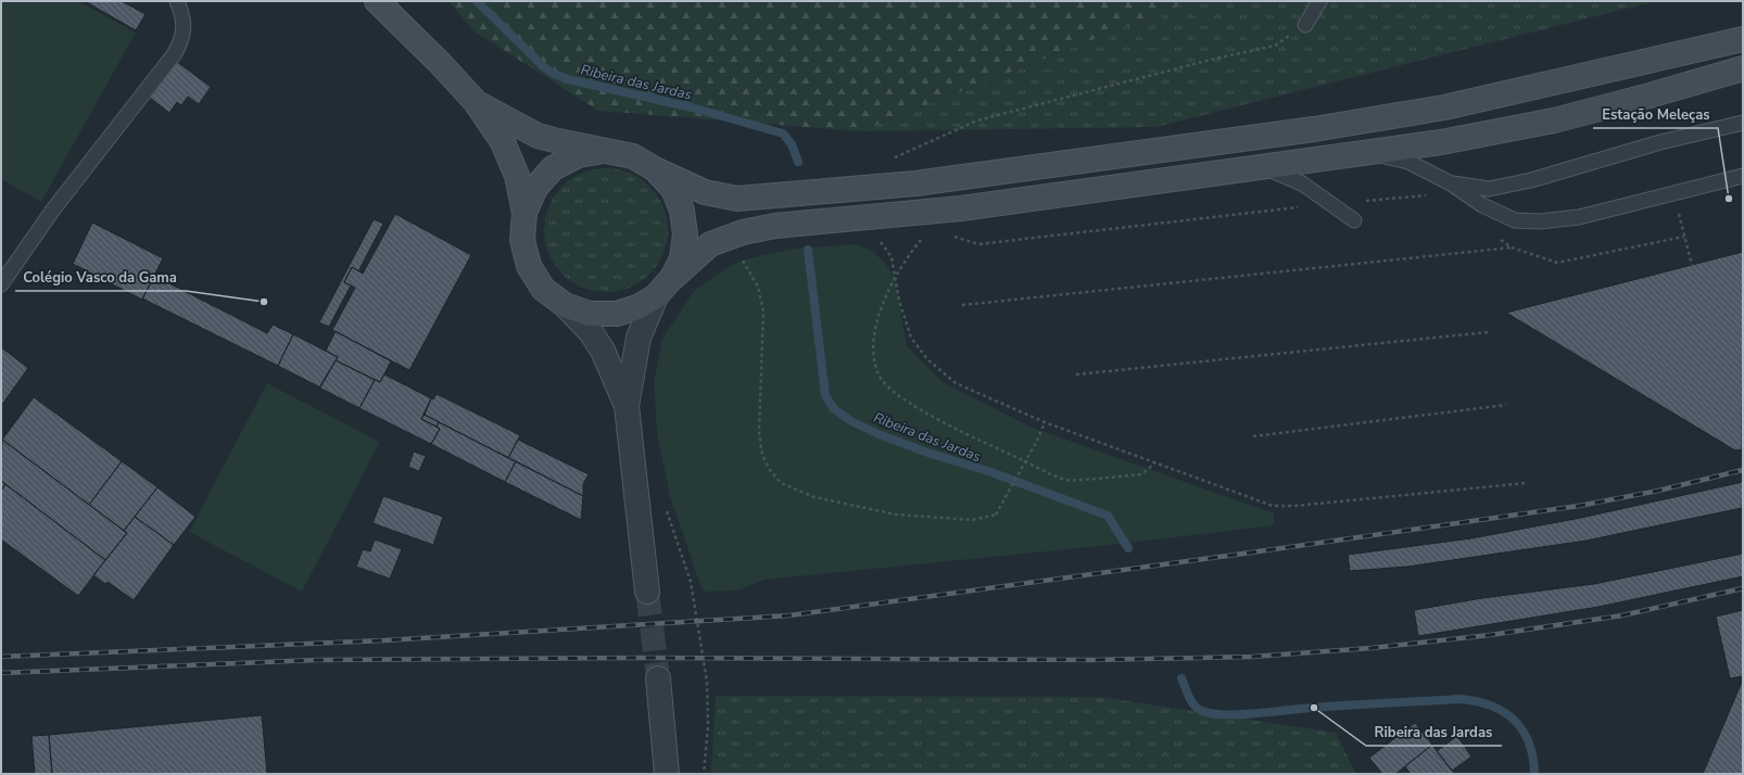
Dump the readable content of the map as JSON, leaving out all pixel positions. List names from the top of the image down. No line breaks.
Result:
{"water":["Ribeira das Jardas"],"places":["Estação Meleças","Colégio Vasco da Gama","Ribeira das Jardas"]}
